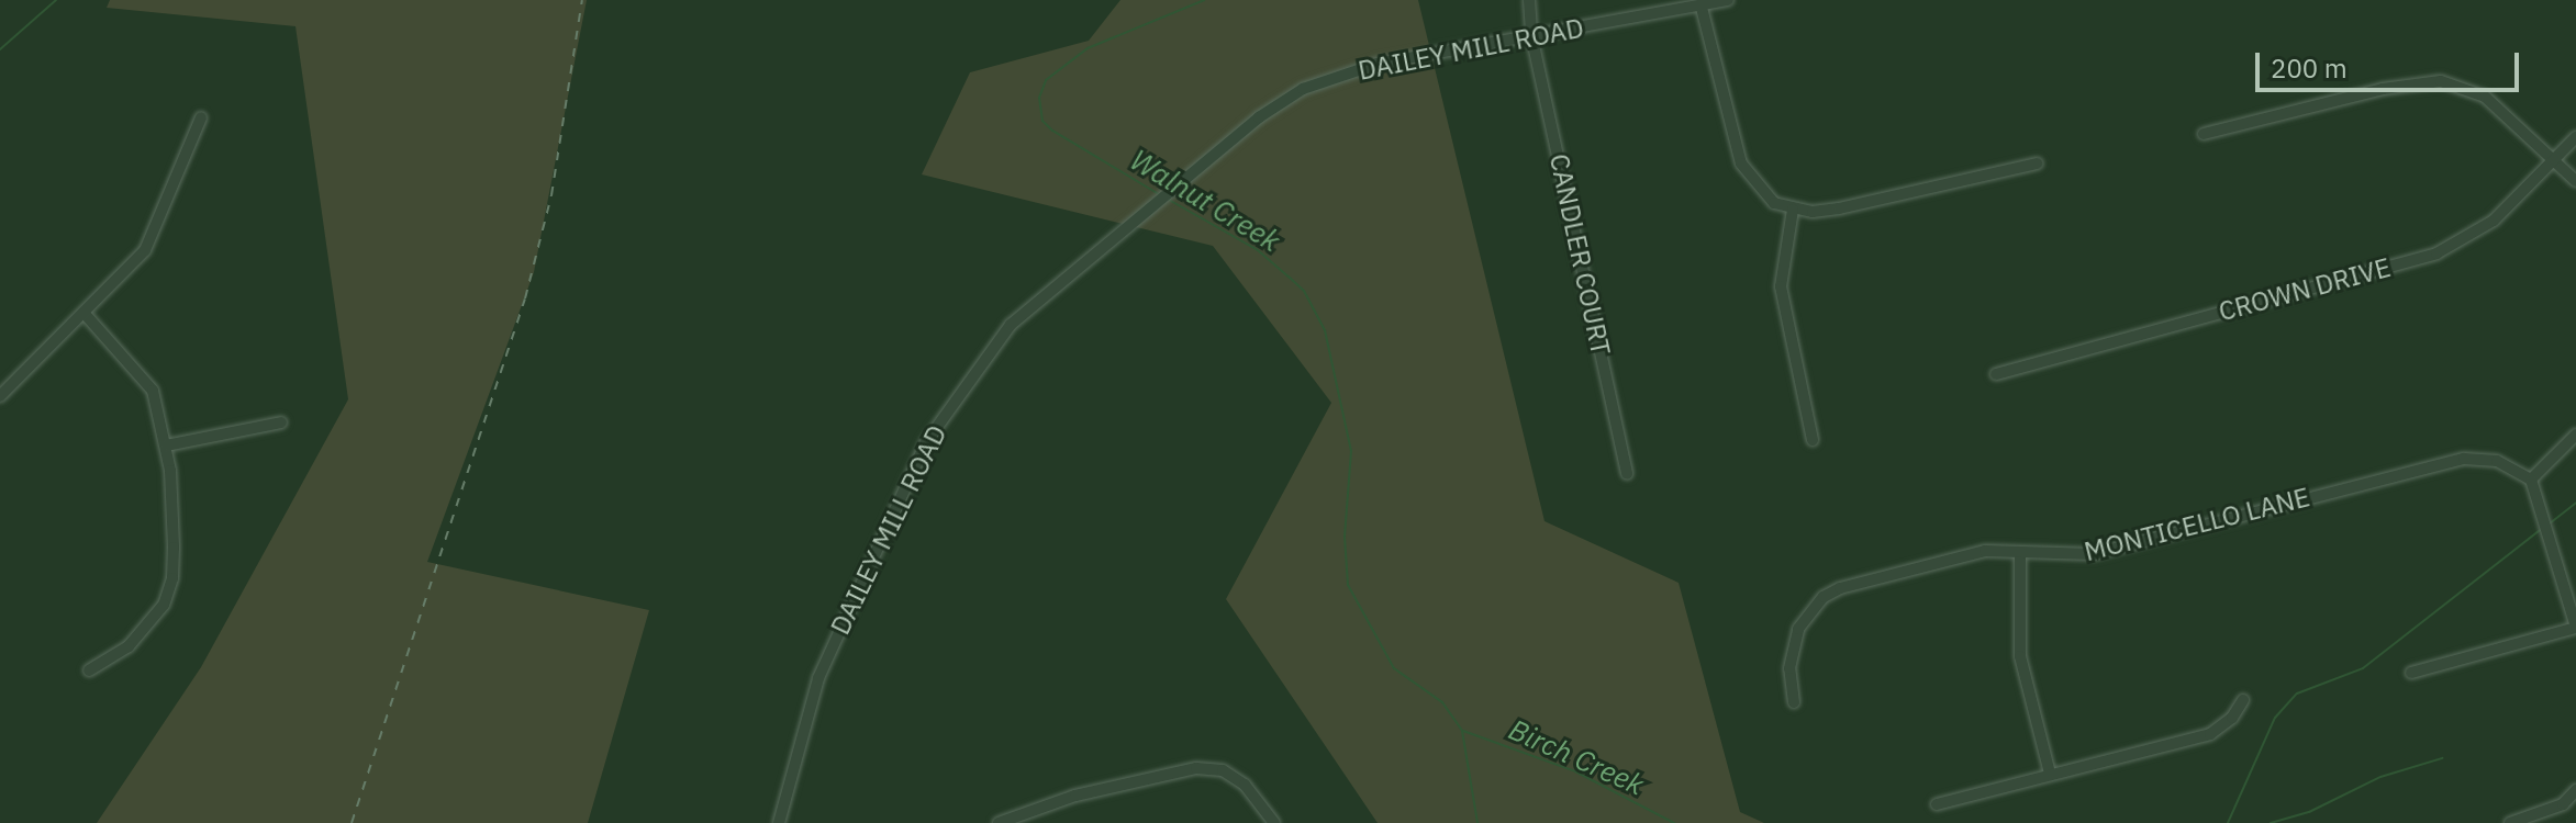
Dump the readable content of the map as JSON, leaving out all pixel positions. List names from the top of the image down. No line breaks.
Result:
{"streets":{"street":["DAILEY MILL ROAD","CANDLER COURT","CROWN DRIVE","MONTICELLO LANE"]},"crossings":[["DAILEY MILL ROAD","CANDLER COURT"]],"water":["Walnut Creek","Birch Creek"],"scale_bar":"200 m"}
